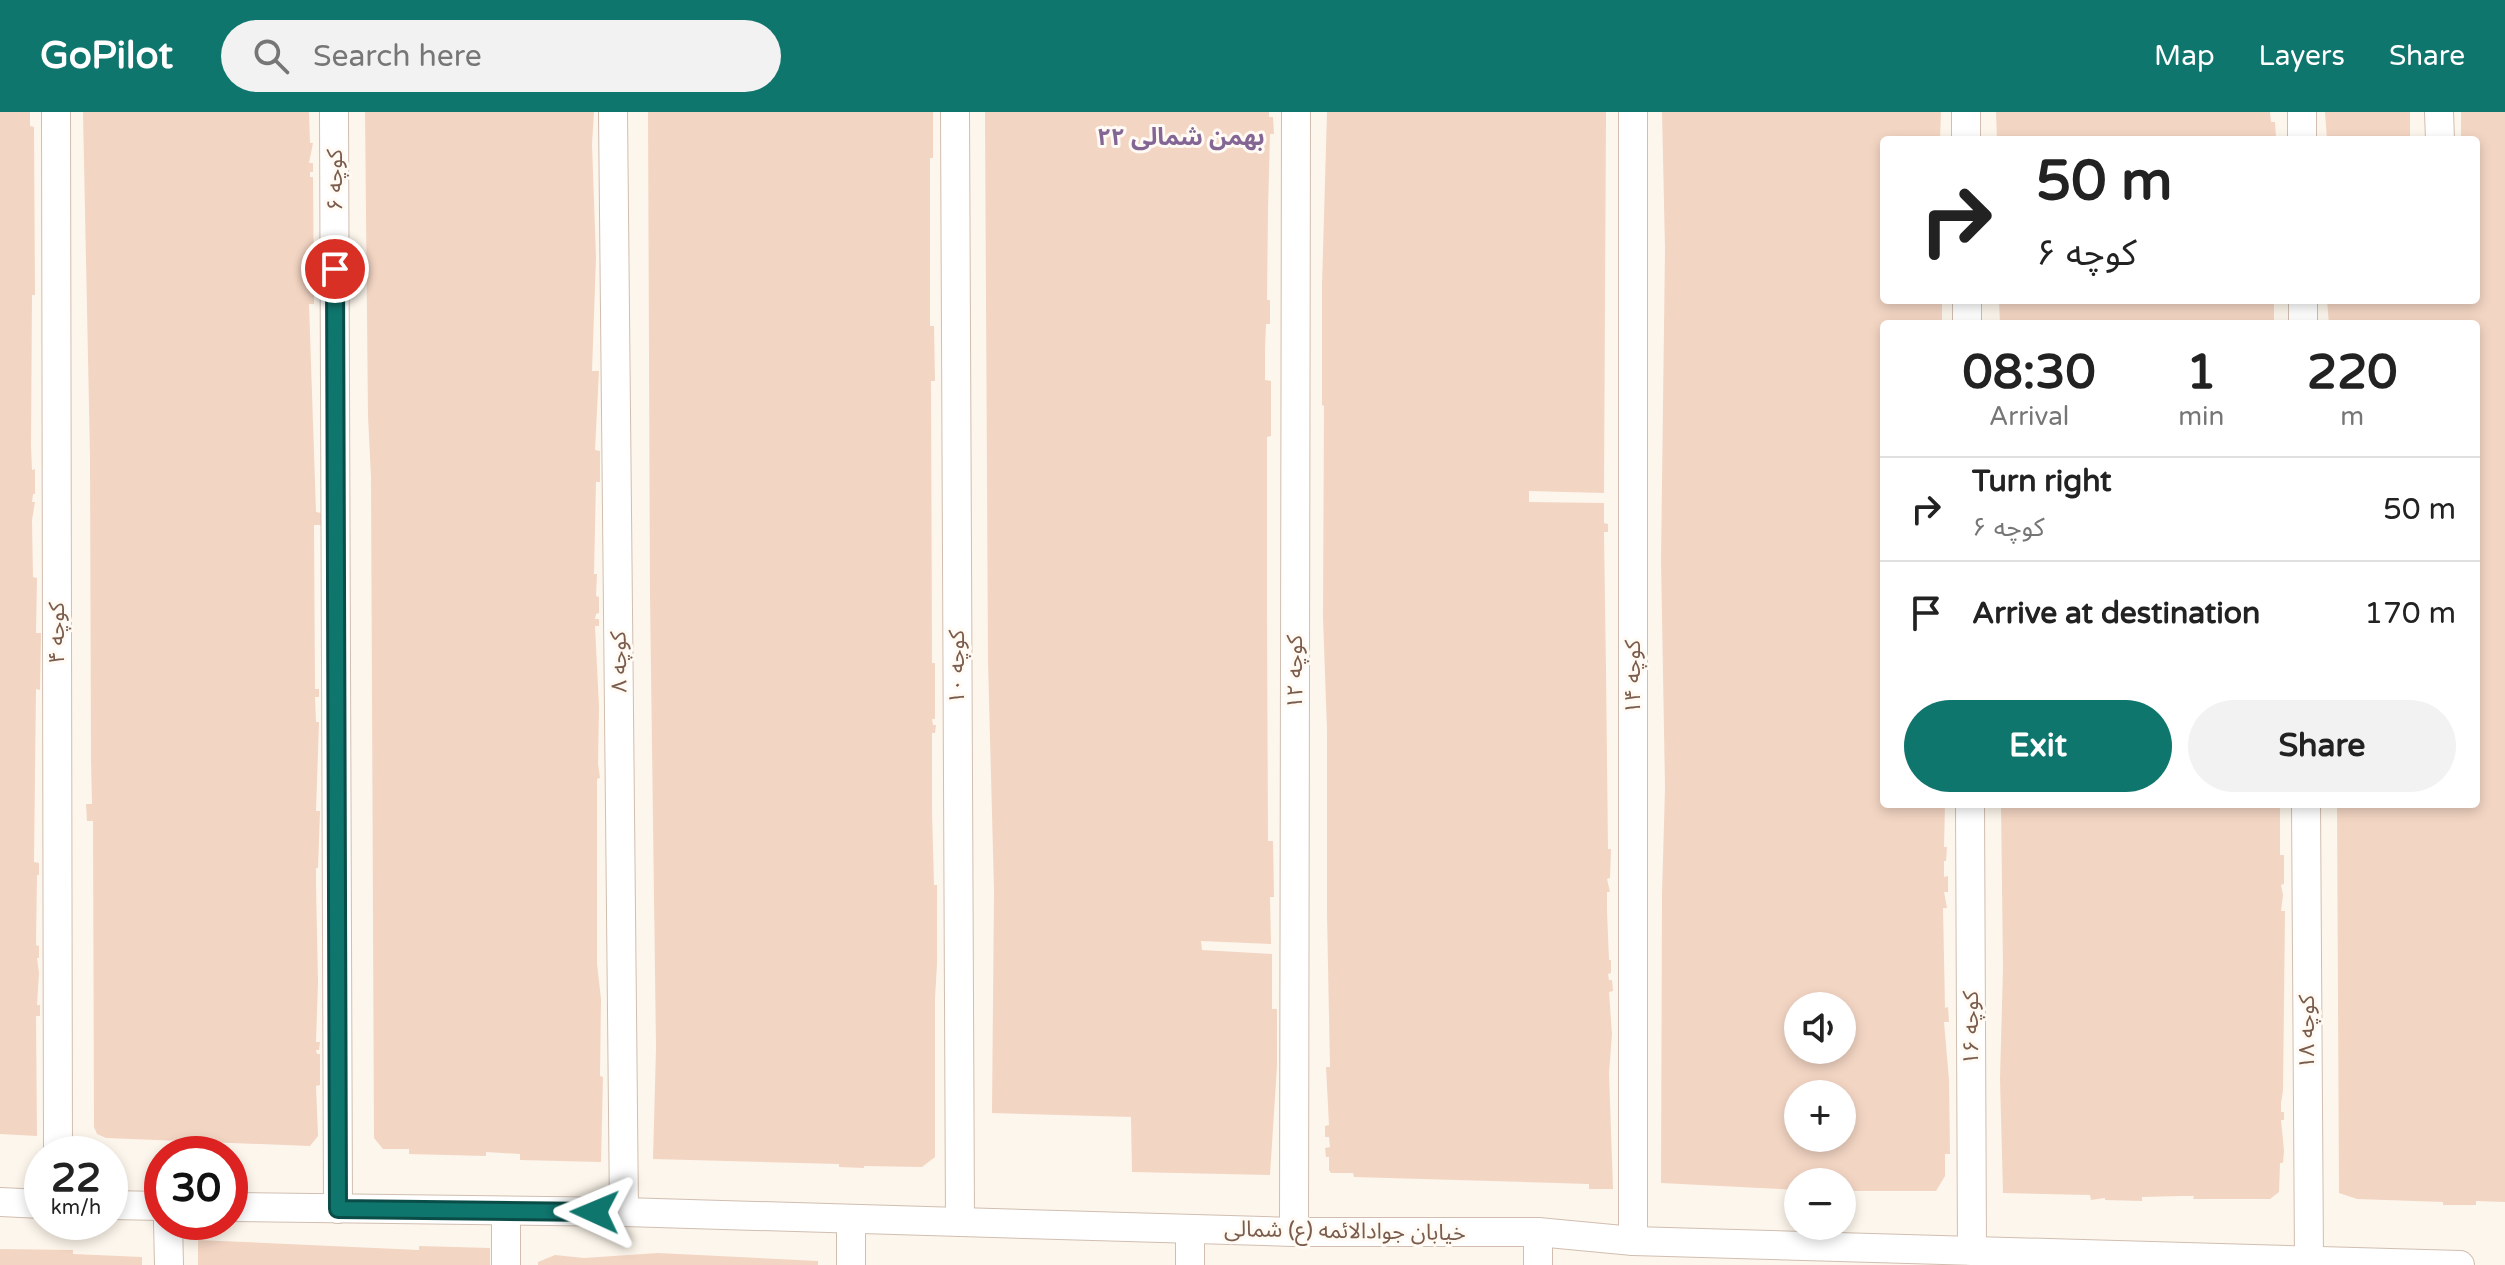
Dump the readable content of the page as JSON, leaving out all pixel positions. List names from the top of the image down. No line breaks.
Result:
{"streets":{"street":["کوچه ۶","کوچه ۴","کوچه ۸","کوچه ۱۰","کوچه ۱۲","کوچه ۱۴","کوچه ۱۶","کوچه ۱۸","خیابان جوادالائمه (ع) شمالی"]},"crossings":[["کوچه ۶","خیابان جوادالائمه (ع) شمالی"],["کوچه ۸","خیابان جوادالائمه (ع) شمالی"],["کوچه ۱۰","خیابان جوادالائمه (ع) شمالی"],["کوچه ۱۲","خیابان جوادالائمه (ع) شمالی"],["کوچه ۱۴","خیابان جوادالائمه (ع) شمالی"],["کوچه ۱۶","خیابان جوادالائمه (ع) شمالی"],["کوچه ۱۸","خیابان جوادالائمه (ع) شمالی"]],"districts":["۲۲ بهمن شمالی"],"page":{"header":"GoPilot","search":"Search here","nav":["Map","Layers","Share"],"turn":["50 m","کوچه ۶"],"eta":["08:30","Arrival","1","min","220","m"],"list":[{"name":"Turn right","note":"کوچه ۶","value":"50 m"},{"name":"Arrive at destination","value":"170 m"}],"buttons":["Exit","Share"],"map_buttons":["+","−"],"speed":"22 km/h","limit":"30"}}
